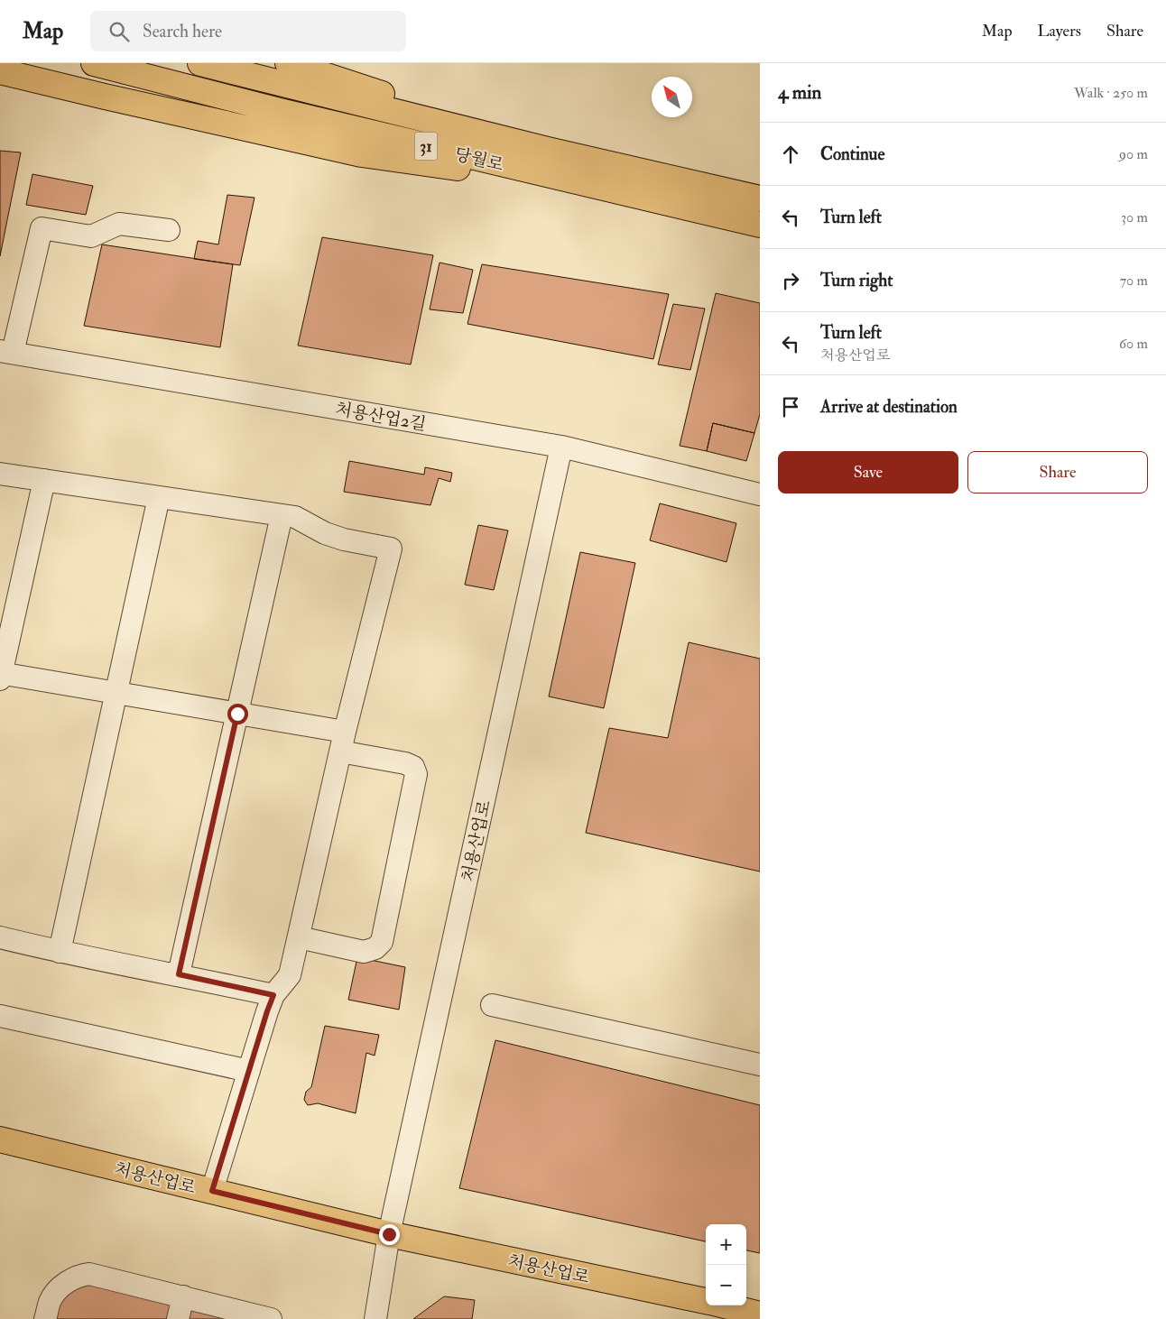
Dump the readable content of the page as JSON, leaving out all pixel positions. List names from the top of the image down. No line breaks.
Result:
{"streets":{"main road":["31","당월로","처용산업로"],"street":["처용산업2길"]},"crossings":[["처용산업2길","처용산업로"]],"north":"top left","page":{"header":"Map","search":"Search here","nav":["Map","Layers","Share"],"heading":["4 min","Walk · 250 m"],"list":[["Continue","90 m"],["Turn left","30 m"],["Turn right","70 m"],["Turn left","처용산업로","60 m"],"Arrive at destination"],"buttons":["Save","Share"],"map_buttons":["+","−"]}}
